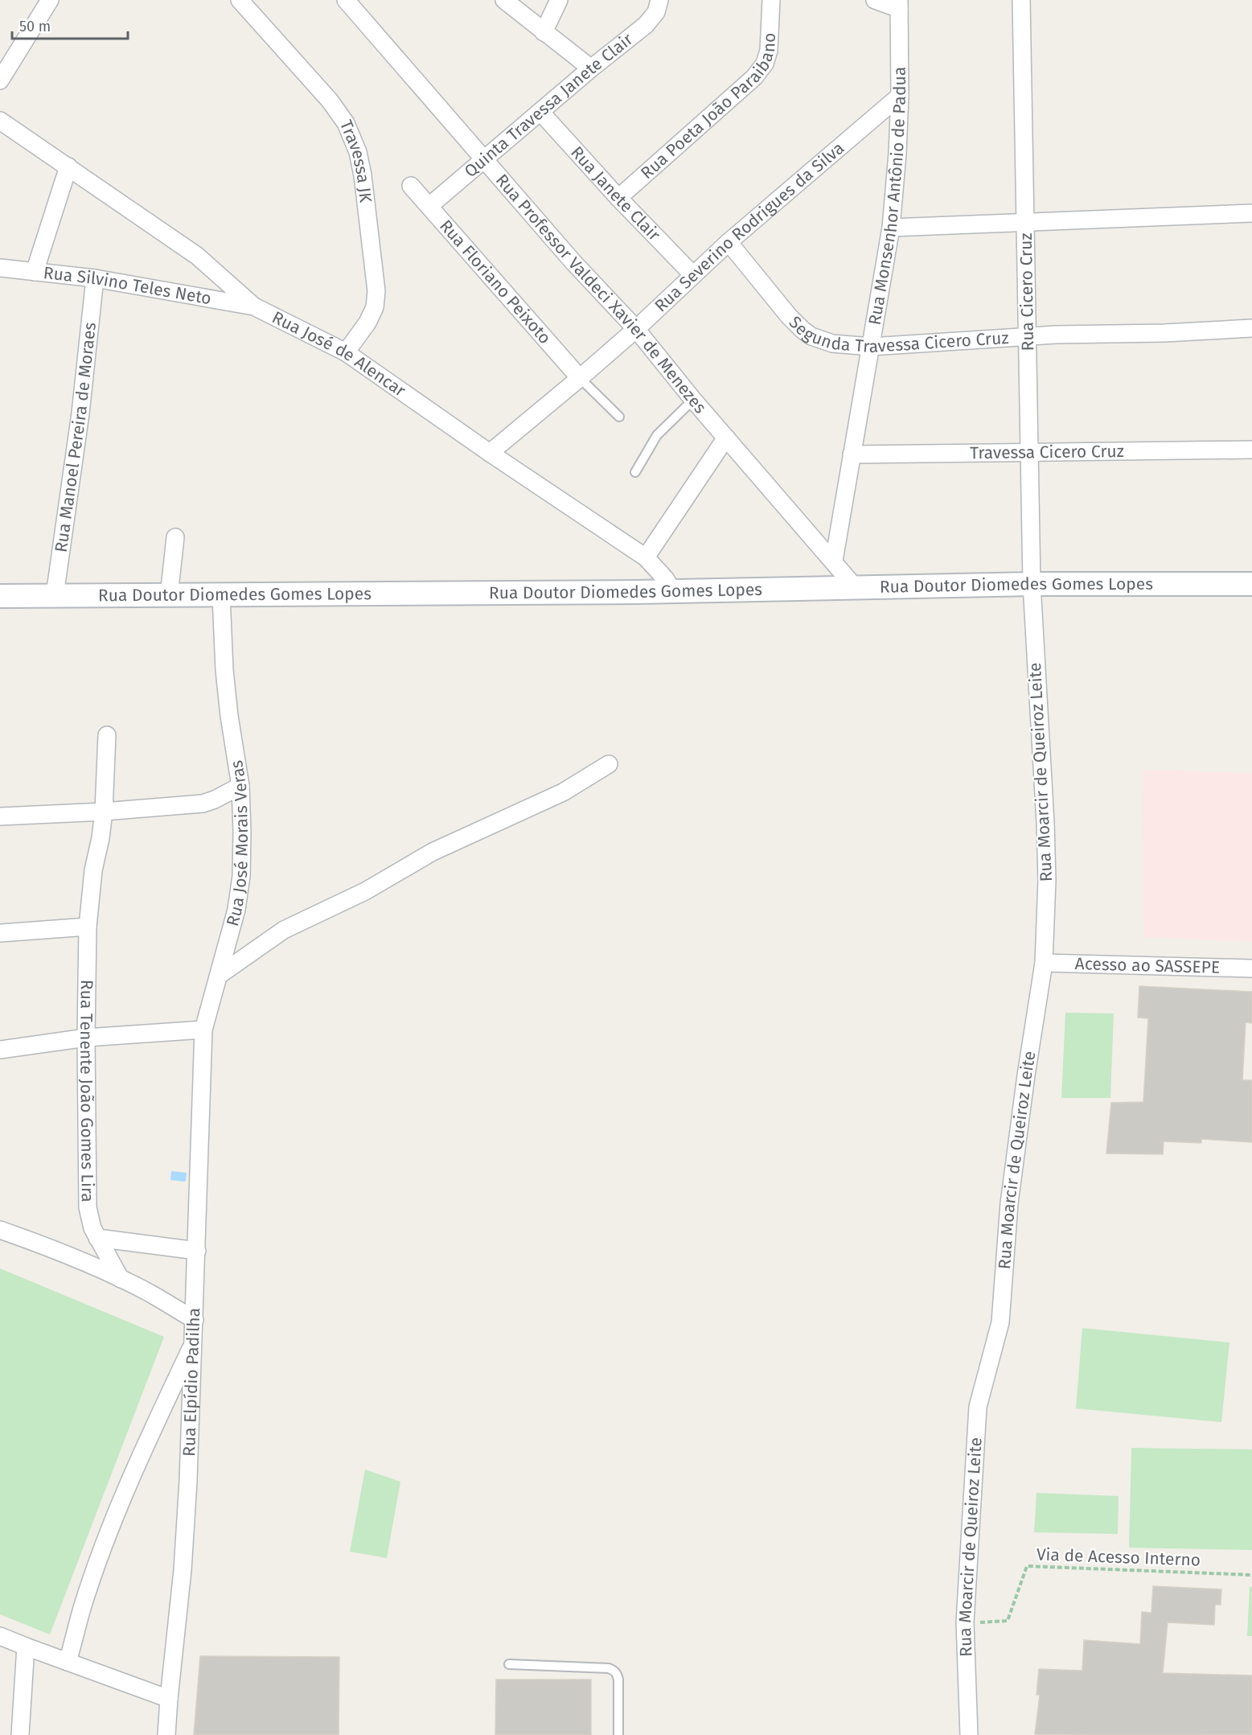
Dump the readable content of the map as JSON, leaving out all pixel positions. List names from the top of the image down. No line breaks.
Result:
{"streets":{"street":["Rua Poeta João Paraibano","Quinta Travessa Janete Clair","Travessa JK","Rua Janete Clair","Rua Monsenhor Antônio de Padua","Rua Severino Rodrigues da Silva","Rua Floriano Peixoto","Rua Silvino Teles Neto","Rua Cicero Cruz","Rua Professor Valdeci Xavier de Menezes","Segunda Travessa Cicero Cruz","Rua José de Alencar","Rua Manoel Pereira de Moraes","Travessa Cicero Cruz","Rua Doutor Diomedes Gomes Lopes","Rua Moarcir de Queiroz Leite","Rua José Morais Veras","Acesso ao SASSEPE","Rua Tenente João Gomes Lira","Rua Elpídio Padilha"],"path":["Via de Acesso Interno"]},"crossings":[["Rua Poeta João Paraibano","Rua Janete Clair"],["Quinta Travessa Janete Clair","Rua Janete Clair"],["Quinta Travessa Janete Clair","Rua Floriano Peixoto"],["Quinta Travessa Janete Clair","Rua Professor Valdeci Xavier de Menezes"],["Travessa JK","Rua José de Alencar"],["Rua Janete Clair","Rua Severino Rodrigues da Silva"],["Rua Monsenhor Antônio de Padua","Rua Severino Rodrigues da Silva"],["Rua Monsenhor Antônio de Padua","Rua Professor Valdeci Xavier de Menezes"],["Rua Monsenhor Antônio de Padua","Segunda Travessa Cicero Cruz"],["Rua Monsenhor Antônio de Padua","Travessa Cicero Cruz"],["Rua Severino Rodrigues da Silva","Rua Floriano Peixoto"],["Rua Severino Rodrigues da Silva","Rua Professor Valdeci Xavier de Menezes"],["Rua Severino Rodrigues da Silva","Segunda Travessa Cicero Cruz"],["Rua Severino Rodrigues da Silva","Rua José de Alencar"],["Rua Silvino Teles Neto","Rua José de Alencar"],["Rua Silvino Teles Neto","Rua Manoel Pereira de Moraes"],["Rua Cicero Cruz","Segunda Travessa Cicero Cruz"],["Rua Cicero Cruz","Travessa Cicero Cruz"],["Rua Cicero Cruz","Rua Doutor Diomedes Gomes Lopes"],["Rua Cicero Cruz","Rua Moarcir de Queiroz Leite"],["Rua Professor Valdeci Xavier de Menezes","Rua Doutor Diomedes Gomes Lopes"],["Rua José de Alencar","Rua Doutor Diomedes Gomes Lopes"],["Rua Manoel Pereira de Moraes","Rua Doutor Diomedes Gomes Lopes"],["Rua Doutor Diomedes Gomes Lopes","Rua Moarcir de Queiroz Leite"],["Rua Doutor Diomedes Gomes Lopes","Rua José Morais Veras"],["Rua Moarcir de Queiroz Leite","Acesso ao SASSEPE"],["Rua Moarcir de Queiroz Leite","Via de Acesso Interno"],["Rua José Morais Veras","Rua Elpídio Padilha"]],"scale_bar":"50 m"}
